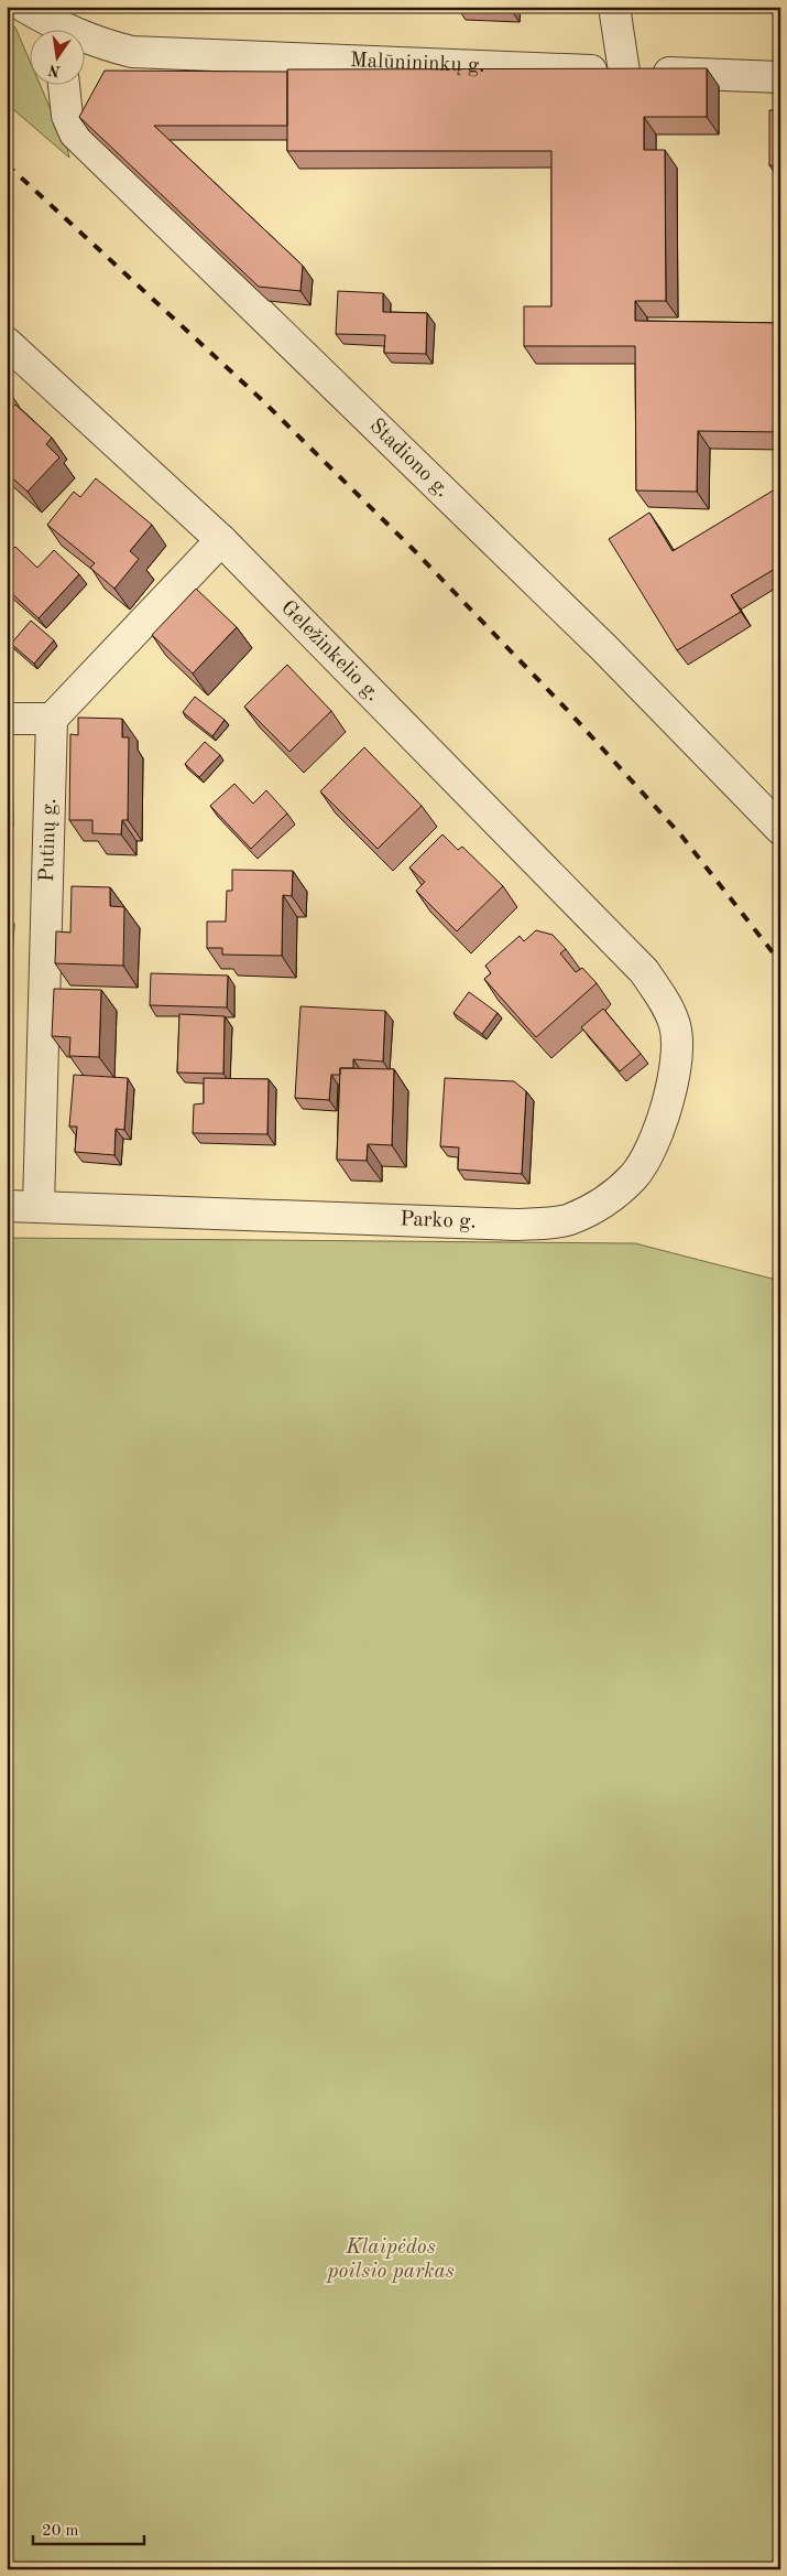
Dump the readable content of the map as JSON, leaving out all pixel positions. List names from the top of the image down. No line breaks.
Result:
{"streets":{"street":["Malūnininkų g.","Stadiono g.","Geležinkelio g.","Putinų g.","Parko g."]},"crossings":[["Geležinkelio g.","Parko g."],["Putinų g.","Parko g."]],"parks":["Klaipėdos poilsio parkas"],"scale_bar":"20 m","north":"bottom"}
